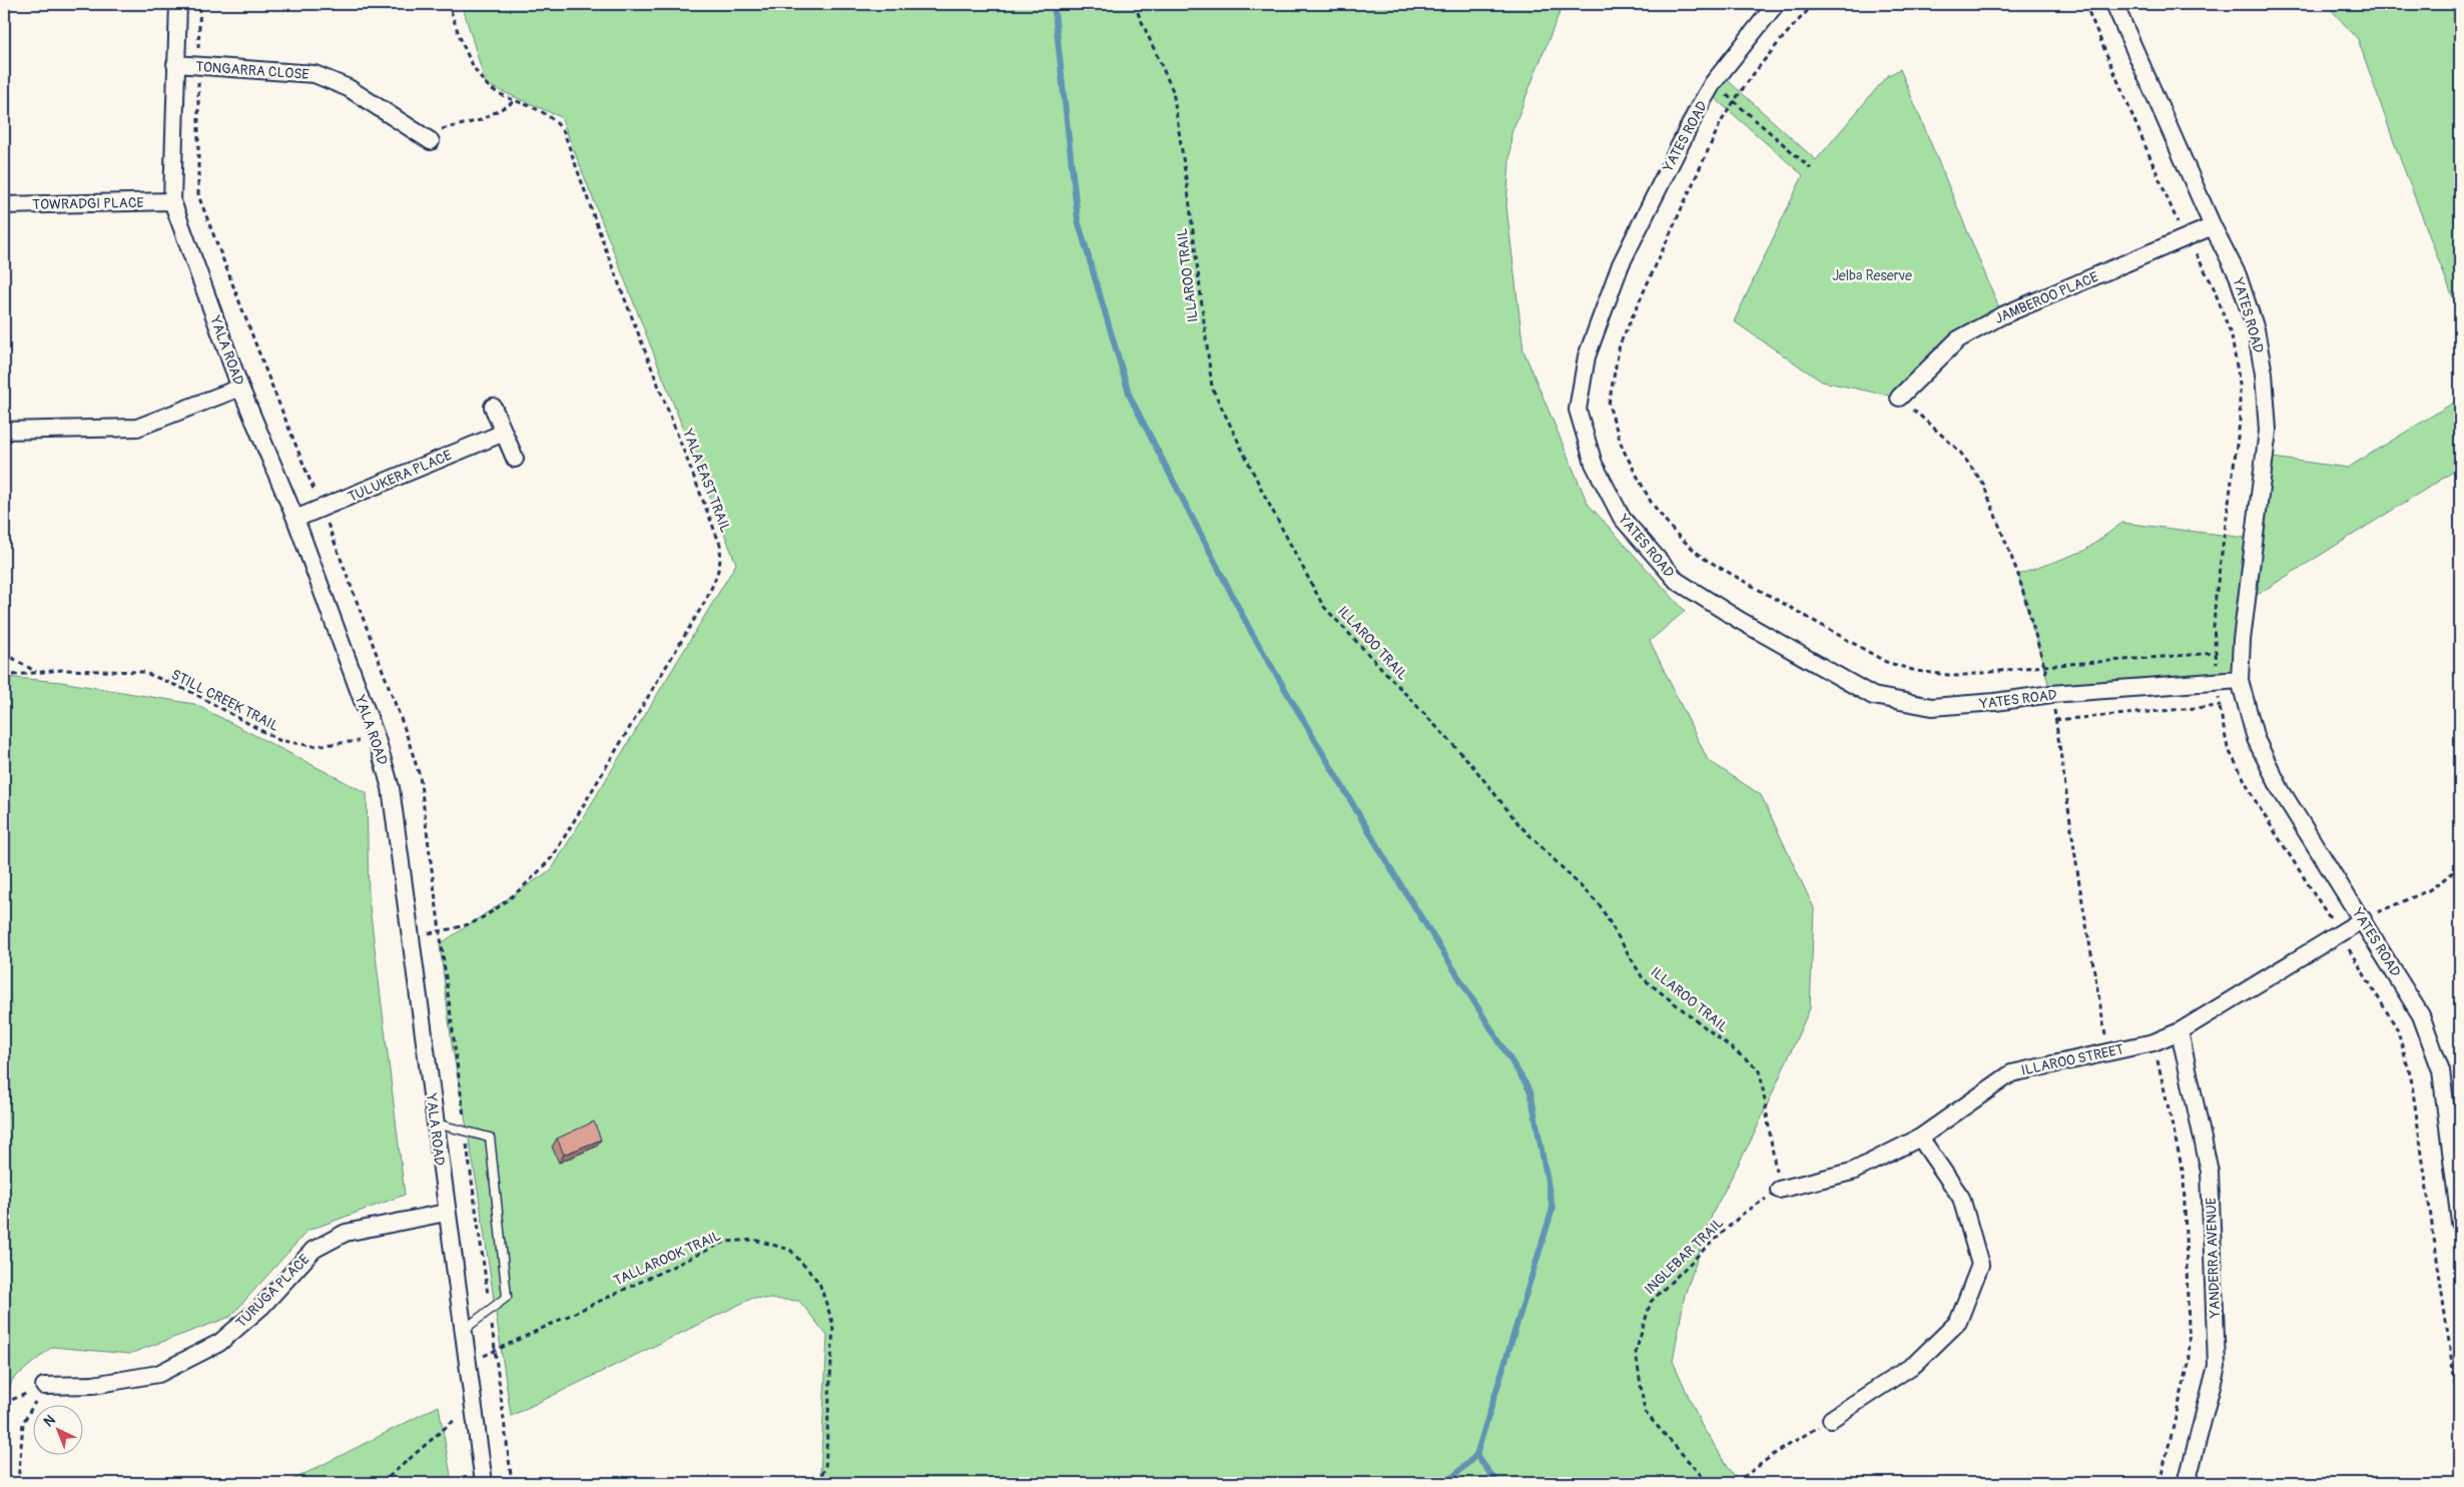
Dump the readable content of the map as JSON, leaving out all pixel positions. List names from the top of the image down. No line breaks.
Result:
{"streets":{"street":["TONGARRA CLOSE","YATES ROAD","TOWRADGI PLACE","JAMBEROO PLACE","YALA ROAD","TULUKERA PLACE","ILLAROO STREET","YANDERRA AVENUE","TURUGA PLACE"],"path":["ILLAROO TRAIL","YALA EAST TRAIL","STILL CREEK TRAIL","INGLEBAR TRAIL","TALLAROOK TRAIL"]},"crossings":[["TONGARRA CLOSE","YALA ROAD"],["YATES ROAD","JAMBEROO PLACE"],["YATES ROAD","ILLAROO STREET"],["TOWRADGI PLACE","YALA ROAD"],["ILLAROO TRAIL","ILLAROO STREET"],["ILLAROO TRAIL","INGLEBAR TRAIL"],["YALA ROAD","TULUKERA PLACE"],["YALA ROAD","YALA EAST TRAIL"],["YALA ROAD","STILL CREEK TRAIL"],["YALA ROAD","TALLAROOK TRAIL"],["YALA ROAD","TURUGA PLACE"],["ILLAROO STREET","INGLEBAR TRAIL"],["ILLAROO STREET","YANDERRA AVENUE"]],"parks":["Jelba Reserve"],"north":"top left"}
